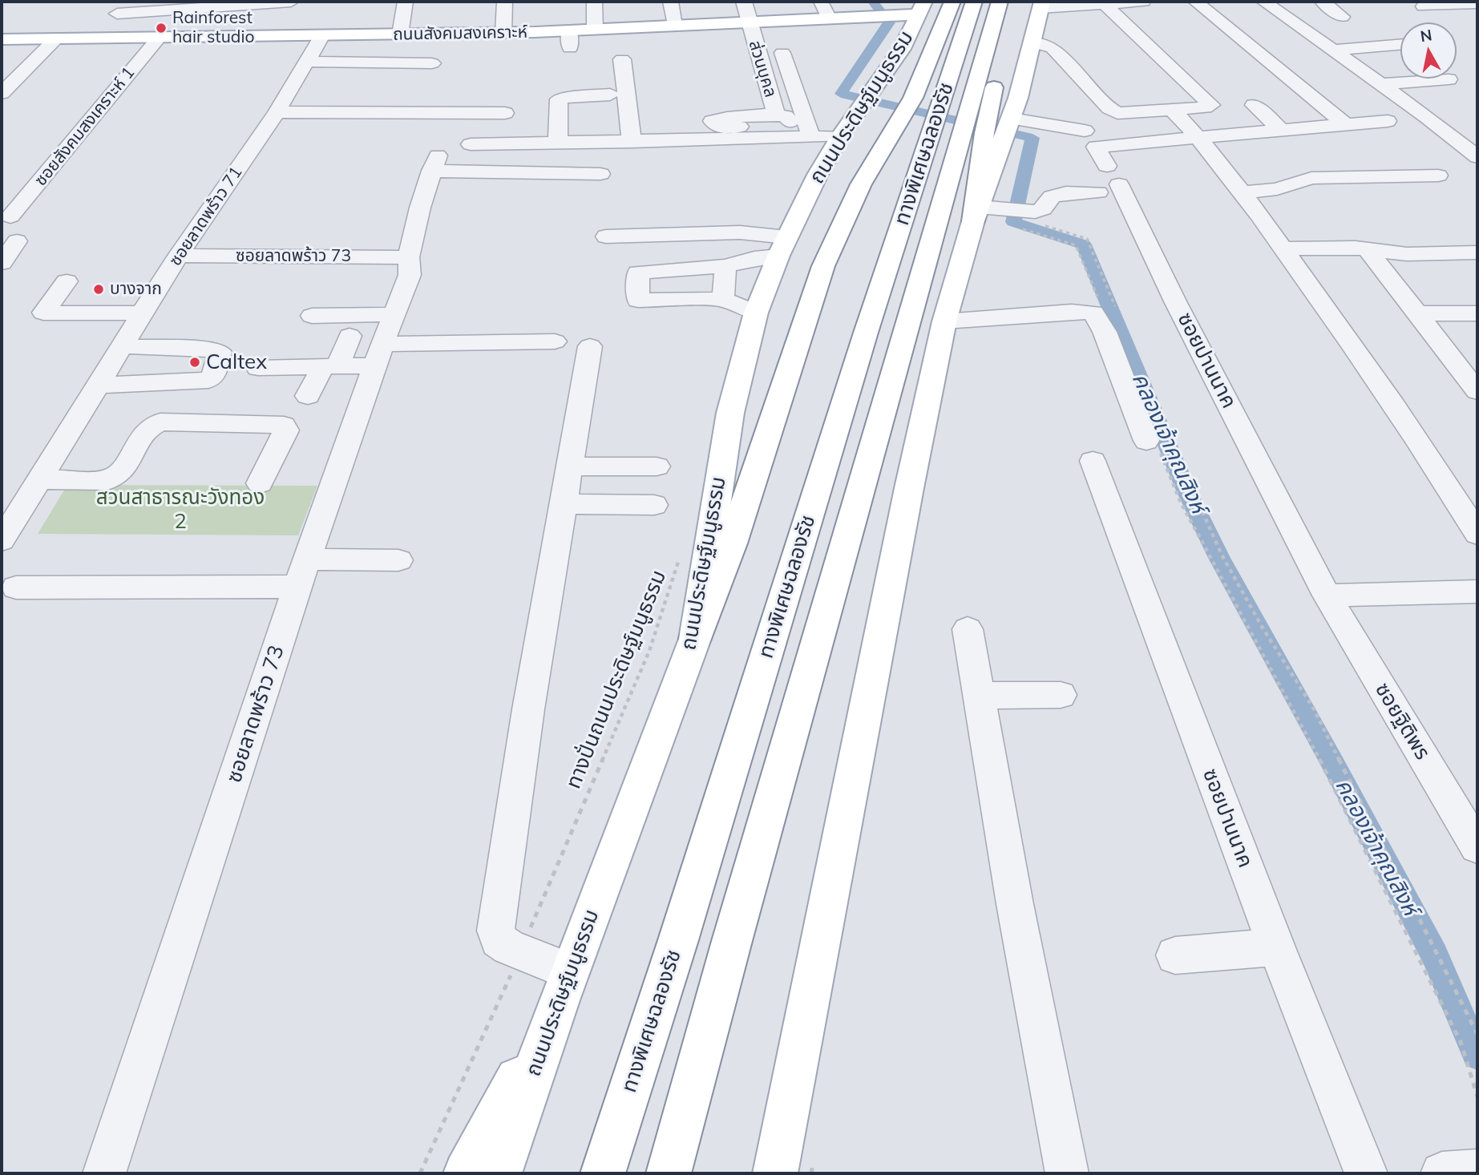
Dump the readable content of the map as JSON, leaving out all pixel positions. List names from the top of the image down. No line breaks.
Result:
{"streets":{"main road":["ถนนสังคมสงเคราะห์","ถนนประดิษฐ์มนูธรรม","ทางพิเศษฉลองรัช"],"street":["ส่วนบุคล","ซอยสังคมสงเคราะห์ 1","ซอยลาดพร้าว 71","ซอยลาดพร้าว 73","ซอยปานนาค","ซอยฐิติพร"],"path":["ทางปั่นถนนประดิษฐ์มนูธรรม"]},"crossings":[["ถนนสังคมสงเคราะห์","ส่วนบุคล"],["ถนนสังคมสงเคราะห์","ถนนประดิษฐ์มนูธรรม"],["ถนนสังคมสงเคราะห์","ซอยสังคมสงเคราะห์ 1"],["ถนนสังคมสงเคราะห์","ซอยลาดพร้าว 71"],["ซอยลาดพร้าว 71","ซอยลาดพร้าว 73"],["ซอยปานนาค","ซอยฐิติพร"]],"water":["คลองเจ้าคุณสิงห์"],"parks":["สวนสาธารณะวังทอง 2"],"places":["Rainforest hair studio","บางจาก","Caltex"],"north":"top"}
